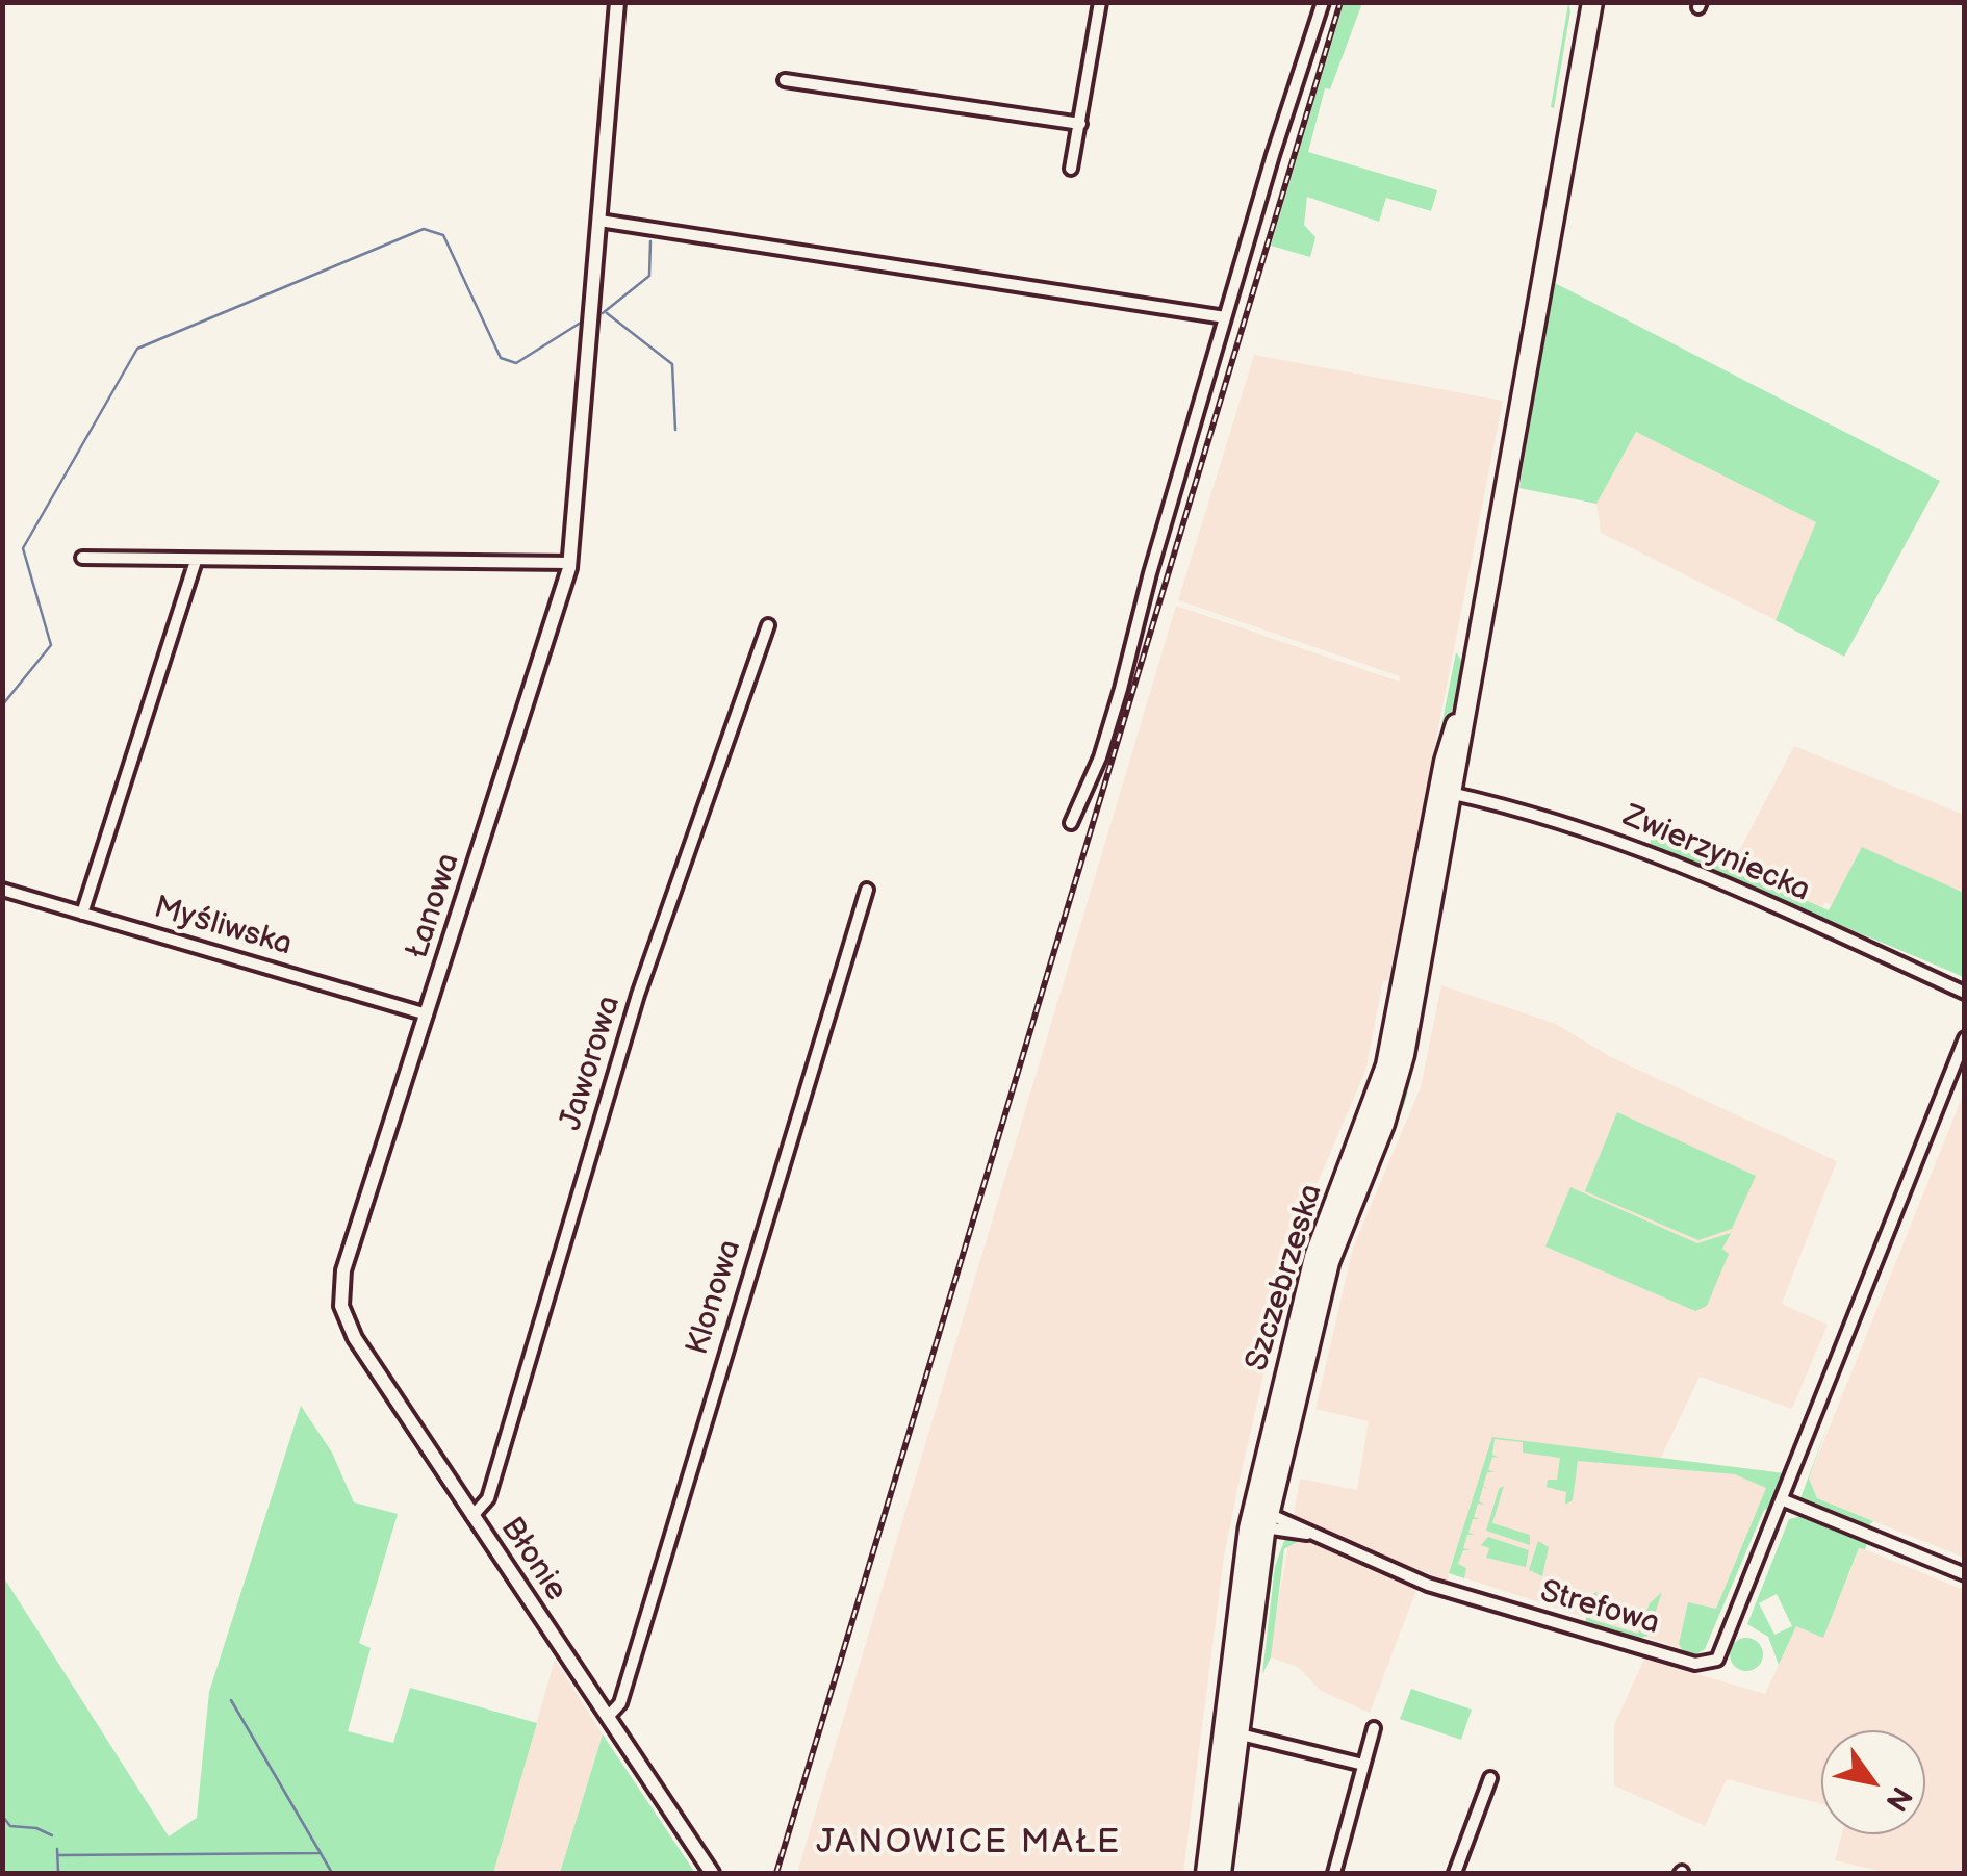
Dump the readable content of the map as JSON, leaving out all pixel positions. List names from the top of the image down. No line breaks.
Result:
{"streets":{"main road":["Szczebrzeska"],"street":["Zwierzyniecka","Łanowa","Myśliwska","Jaworowa","Klonowa","Błonie","Strefowa"]},"crossings":[["Zwierzyniecka","Szczebrzeska"],["Łanowa","Myśliwska"],["Łanowa","Błonie"],["Jaworowa","Błonie"],["Szczebrzeska","Strefowa"],["Klonowa","Błonie"]],"districts":["JANOWICE MAŁE"],"north":"bottom right"}
